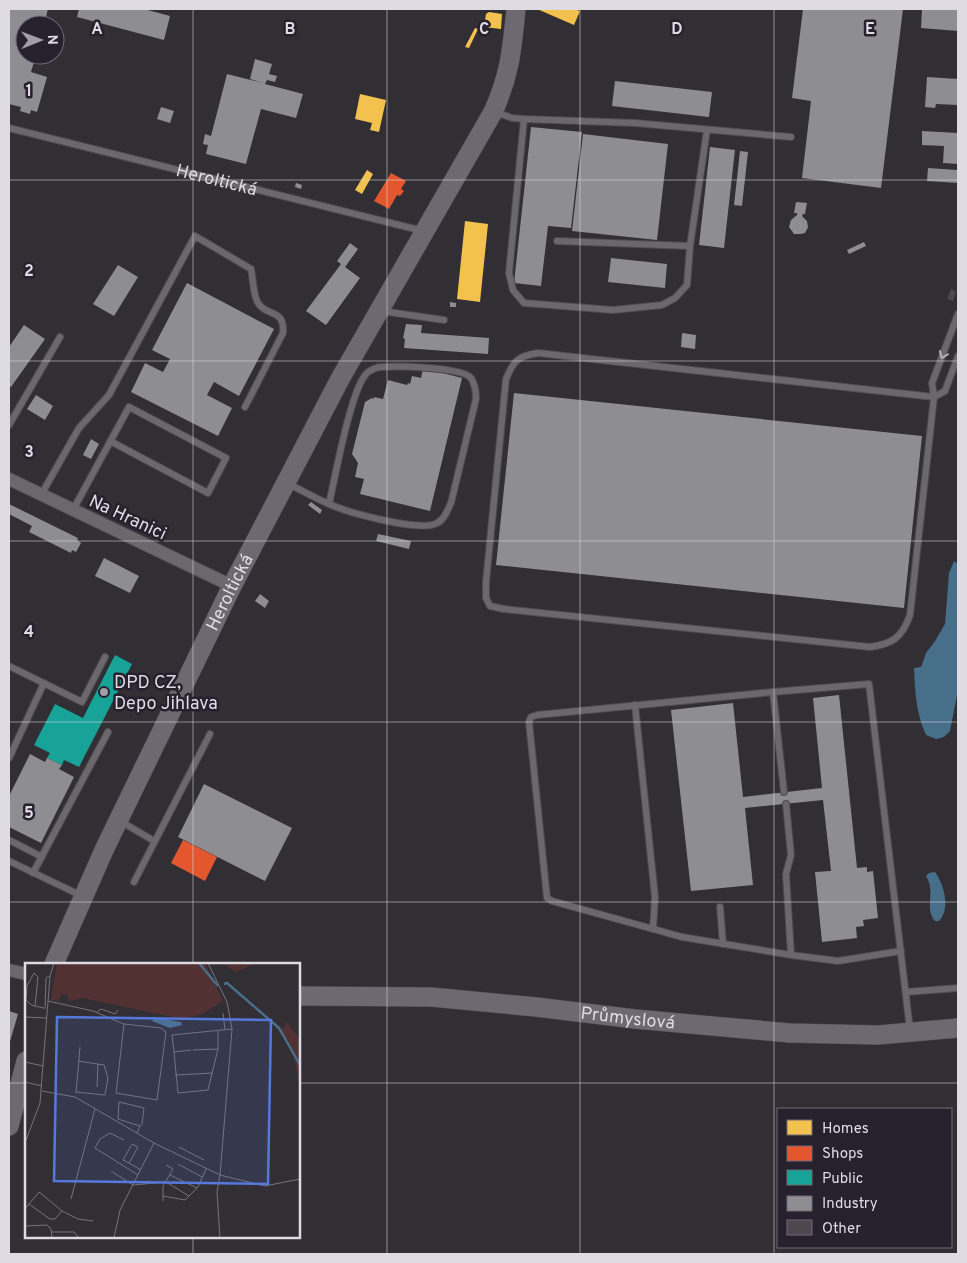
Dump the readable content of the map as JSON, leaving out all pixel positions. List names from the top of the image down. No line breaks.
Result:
{"streets":{"street":["Heroltická","Na Hranici","Průmyslová"]},"crossings":[["Heroltická","Na Hranici"]],"places":["DPD CZ, Depo Jihlava"],"legend":["Homes","Shops","Public","Industry","Other"],"north":"right","grid":{"columns":["A","B","C","D","E"],"rows":["1","2","3","4","5"]}}
